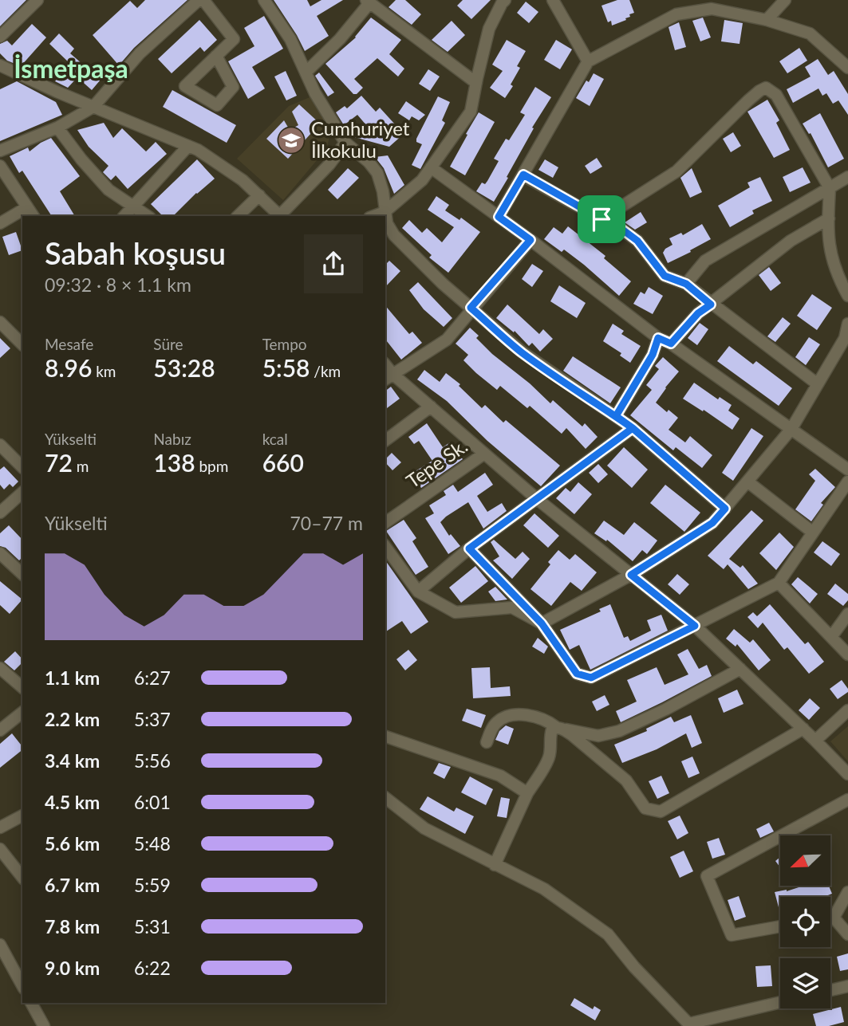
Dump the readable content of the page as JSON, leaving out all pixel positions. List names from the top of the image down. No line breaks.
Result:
{"streets":{"street":["Tepe Sk."]},"districts":["İsmetpaşa"],"places":{"school or university":["Cumhuriyet İlkokulu"]},"north":"bottom left","page":{"heading":["Sabah koşusu","09:32 · 8 × 1.1 km"],"stats":[["Mesafe","8.96 km"],["Süre","53:28"],["Tempo","5:58 /km"],["Yükselti","72 m"],["Nabız","138 bpm"],["kcal","660"]],"chart":["Yükselti","70–77 m"],"list":[{"name":"1.1 km","note":"6:27"},{"name":"2.2 km","note":"5:37"},{"name":"3.4 km","note":"5:56"},{"name":"4.5 km","note":"6:01"},{"name":"5.6 km","note":"5:48"},{"name":"6.7 km","note":"5:59"},{"name":"7.8 km","note":"5:31"},{"name":"9.0 km","note":"6:22"}]}}
